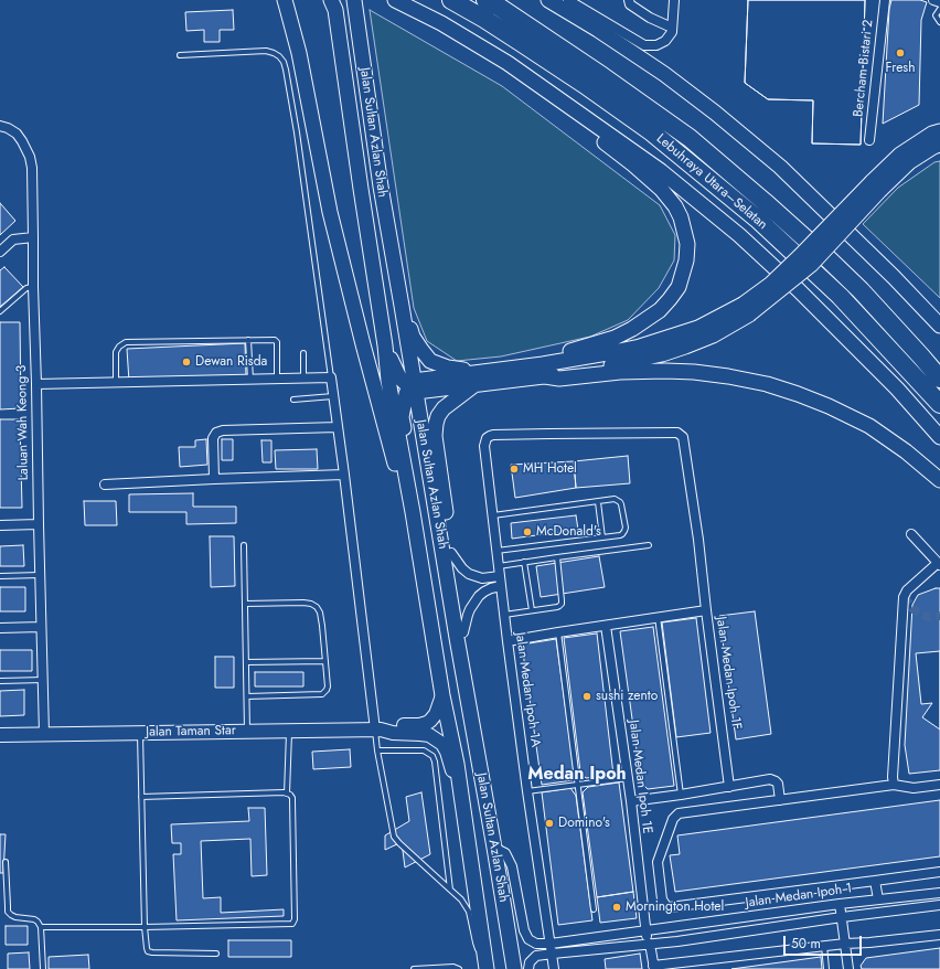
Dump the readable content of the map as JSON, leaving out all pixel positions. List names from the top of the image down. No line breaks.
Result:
{"streets":{"highway":["Lebuhraya Utara–Selatan"],"main road":["Jalan Sultan Azlan Shah"],"street":["Bercham Bistari 2","Laluan Wah Keong 3","Jalan Medan Ipoh 1F","Jalan Medan Ipoh 1A","Jalan Taman Star","Jalan Medan Ipoh 1E","Jalan Medan Ipoh 1"]},"crossings":[["Jalan Sultan Azlan Shah","Jalan Taman Star"],["Jalan Sultan Azlan Shah","Jalan Medan Ipoh 1"],["Laluan Wah Keong 3","Jalan Taman Star"],["Jalan Medan Ipoh 1F","Jalan Medan Ipoh 1A"],["Jalan Medan Ipoh 1F","Jalan Medan Ipoh 1E"],["Jalan Medan Ipoh 1A","Jalan Medan Ipoh 1"],["Jalan Medan Ipoh 1E","Jalan Medan Ipoh 1"]],"districts":["Medan Ipoh"],"places":["Fresh","Dewan Risda","MH Hotel","McDonald's","sushi zento","Domino's","Mornington Hotel"],"scale_bar":"50 m"}
